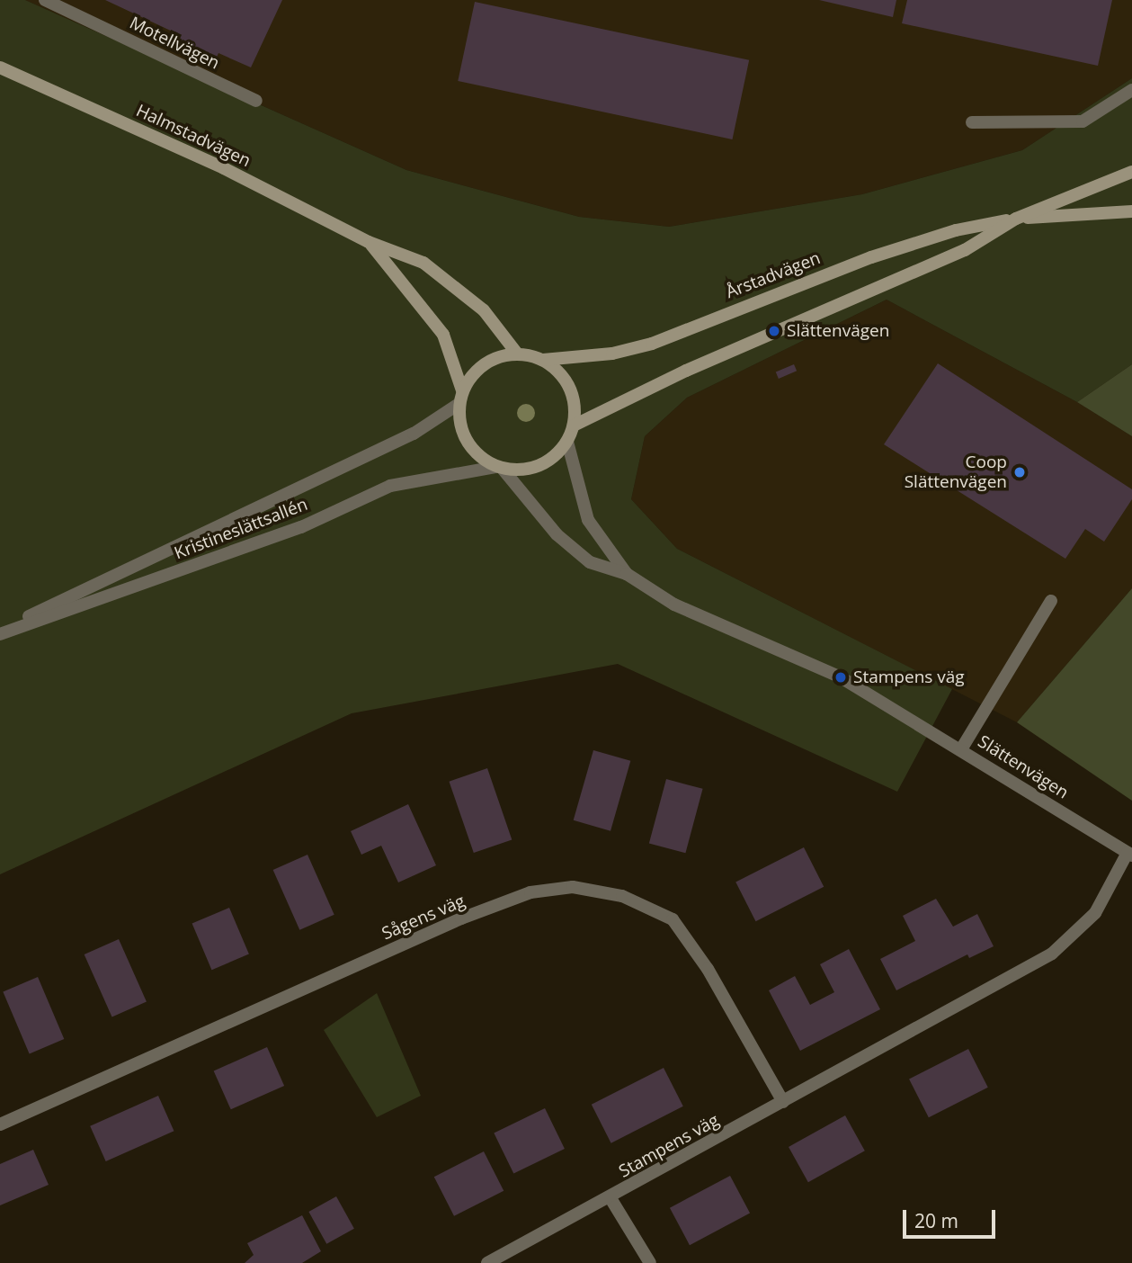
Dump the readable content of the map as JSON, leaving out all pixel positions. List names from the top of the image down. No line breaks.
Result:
{"streets":{"main road":["Halmstadvägen","Årstadvägen"],"street":["Motellvägen","Kristineslättsallén","Slättenvägen","Sågens väg","Stampens väg"]},"crossings":[["Halmstadvägen","Årstadvägen"],["Halmstadvägen","Kristineslättsallén"],["Halmstadvägen","Slättenvägen"],["Årstadvägen","Kristineslättsallén"],["Årstadvägen","Slättenvägen"],["Kristineslättsallén","Slättenvägen"],["Slättenvägen","Stampens väg"],["Sågens väg","Stampens väg"]],"places":["Slättenvägen","Coop Slättenvägen","Stampens väg"],"scale_bar":"20 m"}
